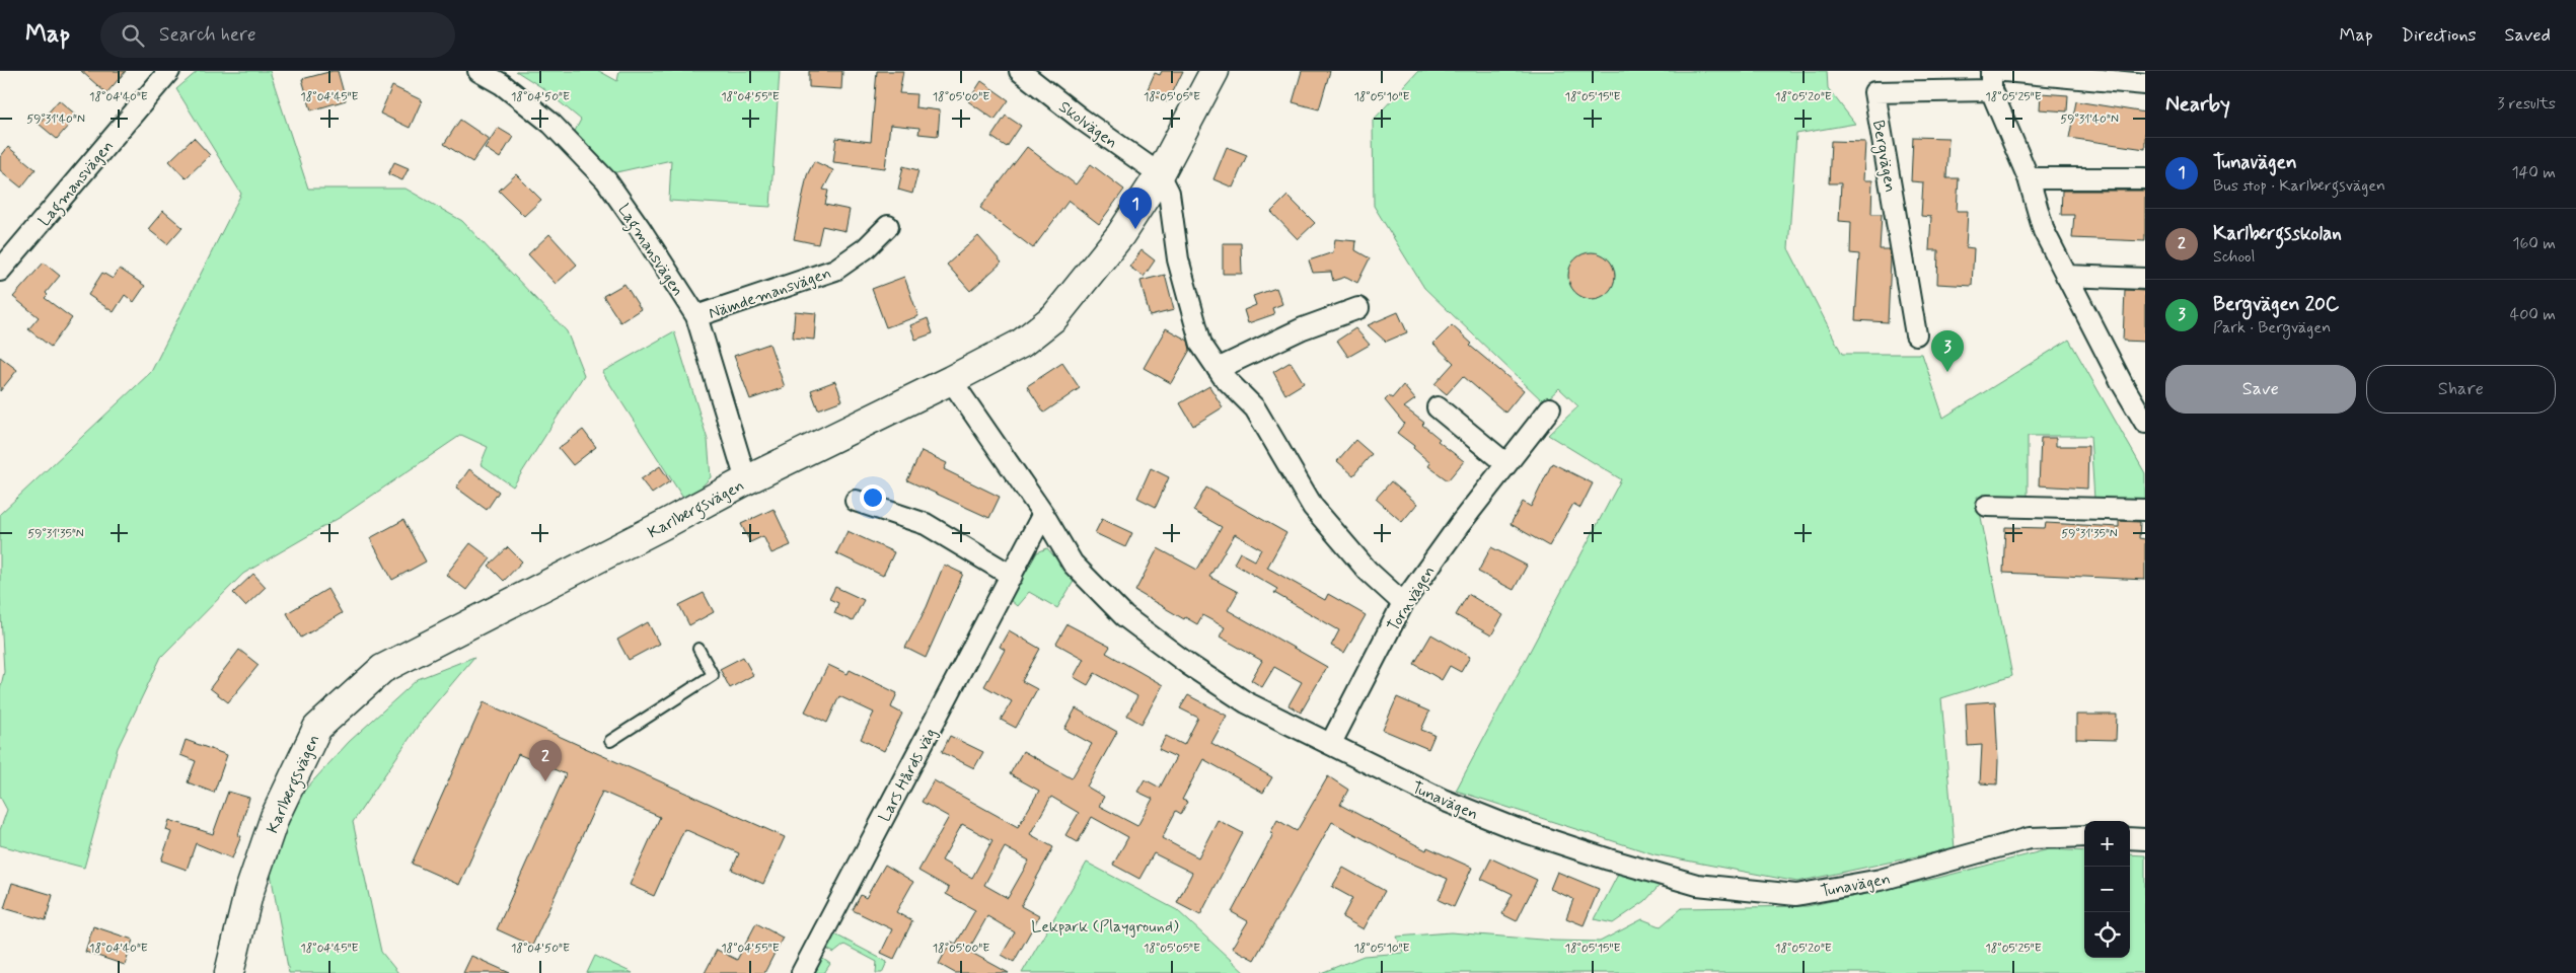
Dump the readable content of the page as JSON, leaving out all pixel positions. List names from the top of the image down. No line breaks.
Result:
{"streets":{"street":["Skolvägen","Bergvägen","Lagmansvägen","Nämdemansvägen","Karlbergsvägen","Tornvägen","Lars Hårds väg","Tunavägen"]},"crossings":[["Skolvägen","Karlbergsvägen"],["Lagmansvägen","Nämdemansvägen"],["Lagmansvägen","Karlbergsvägen"],["Karlbergsvägen","Tunavägen"],["Tornvägen","Tunavägen"],["Lars Hårds väg","Tunavägen"]],"parks":["Lekpark (Playground)"],"page":{"header":"Map","search":"Search here","nav":["Map","Directions","Saved"],"heading":["Nearby","3 results"],"list":[{"mark":"1","name":"Tunavägen","note":"Bus stop · Karlbergsvägen","value":"140 m"},{"mark":"2","name":"Karlbergsskolan","note":"School","value":"160 m"},{"mark":"3","name":"Bergvägen 20C","note":"Park · Bergvägen","value":"400 m"}],"pins":["1","3","2"],"buttons":["Save","Share"],"map_buttons":["+","−"]},"coordinates":["18°04'40\"E","18°04'45\"E","18°04'50\"E","18°04'55\"E","18°05'00\"E","18°05'05\"E","18°05'10\"E","18°05'15\"E","18°05'20\"E","18°05'25\"E","59°31'40\"N","59°31'35\"N"]}
